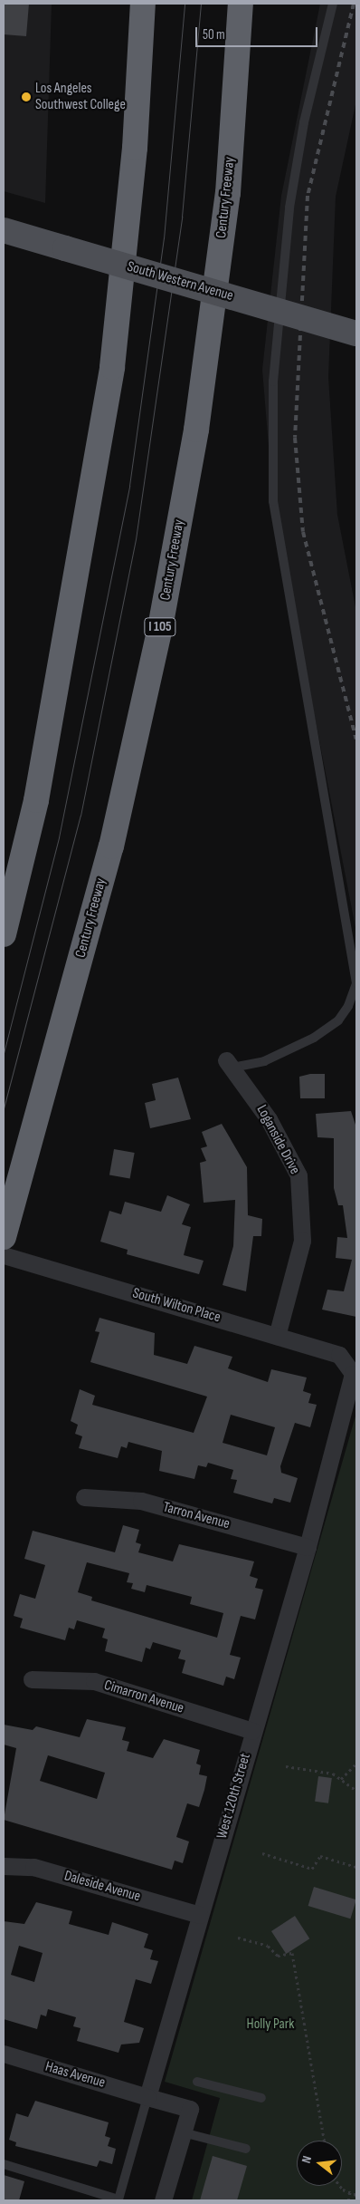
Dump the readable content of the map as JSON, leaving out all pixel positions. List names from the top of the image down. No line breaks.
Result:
{"streets":{"highway":["Century Freeway","I 105"],"main road":["South Western Avenue"],"street":["Loganside Drive","South Wilton Place","Tarron Avenue","Cimarron Avenue","West 120th Street","Daleside Avenue","Haas Avenue"]},"crossings":[["Loganside Drive","South Wilton Place"],["South Wilton Place","West 120th Street"],["Tarron Avenue","West 120th Street"],["Cimarron Avenue","West 120th Street"],["West 120th Street","Daleside Avenue"],["West 120th Street","Haas Avenue"]],"parks":["Holly Park"],"places":["Los Angeles Southwest College"],"scale_bar":"50 m","north":"left"}
